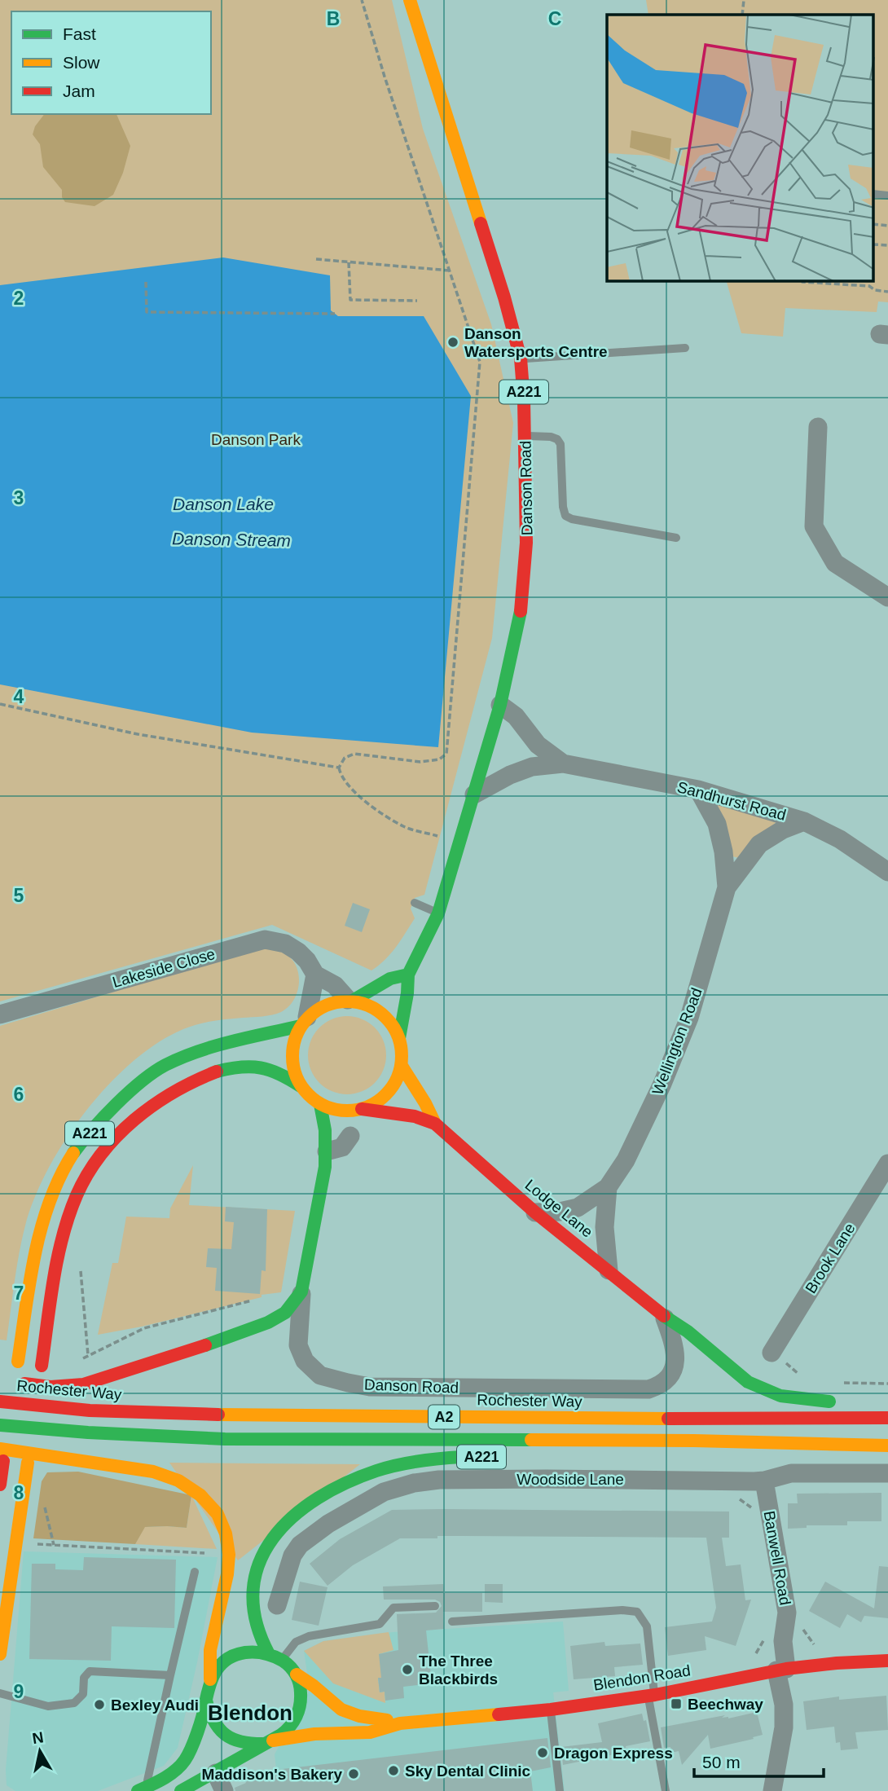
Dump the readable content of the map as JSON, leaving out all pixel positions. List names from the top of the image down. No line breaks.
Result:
{"streets":{"main road":["A221","Danson Road","Lodge Lane","Rochester Way","A2","Blendon Road"],"street":["Sandhurst Road","Lakeside Close","Wellington Road","Brook Lane","Woodside Lane","Banwell Road"]},"crossings":[["A221","Danson Road"],["A221","Lakeside Close"],["A221","Lodge Lane"],["A221","Blendon Road"],["Danson Road","Sandhurst Road"],["Danson Road","Lakeside Close"],["Danson Road","Lodge Lane"],["Sandhurst Road","Wellington Road"],["Lakeside Close","Lodge Lane"],["Wellington Road","Lodge Lane"],["Woodside Lane","Banwell Road"],["Banwell Road","Blendon Road"]],"districts":["Blendon"],"water":["Danson Lake","Danson Stream"],"parks":["Danson Park"],"places":{"other":["Danson Watersports Centre","The Three Blackbirds","Bexley Audi","Dragon Express","Sky Dental Clinic","Maddison's Bakery"],"transit":["Beechway"]},"legend":["Fast","Slow","Jam"],"scale_bar":"50 m","north":"top","grid":{"columns":["B","C"],"rows":["2","3","4","5","6","7","8","9"]}}
